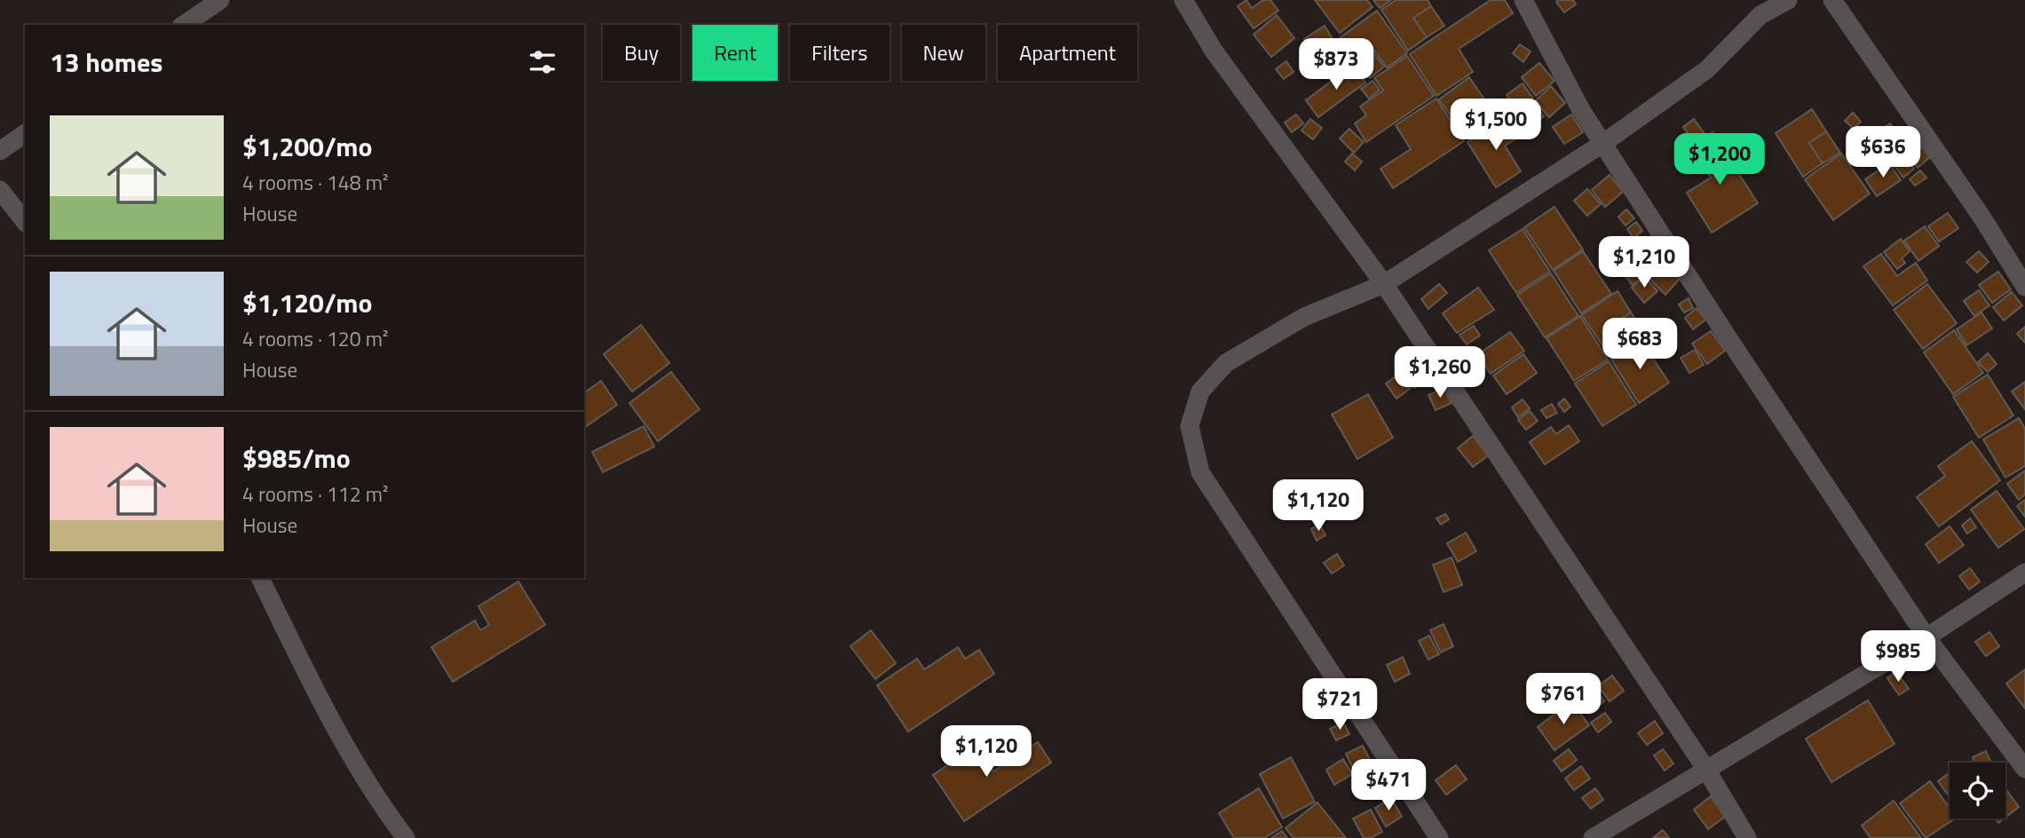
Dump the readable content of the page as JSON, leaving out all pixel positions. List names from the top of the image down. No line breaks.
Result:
{"page":{"chip":["Buy","Rent","Filters","New","Apartment"],"heading":"13 homes","price":["$873","$1,500","$636","$1,200","$1,210","$683","$1,260","$1,120","$985","$761","$721","$1,120","$471"],"list":[{"name":"$1,200/mo","note":"4 rooms · 148 m² · House"},{"name":"$1,120/mo","note":"4 rooms · 120 m² · House"},{"name":"$985/mo","note":"4 rooms · 112 m² · House"}]}}
